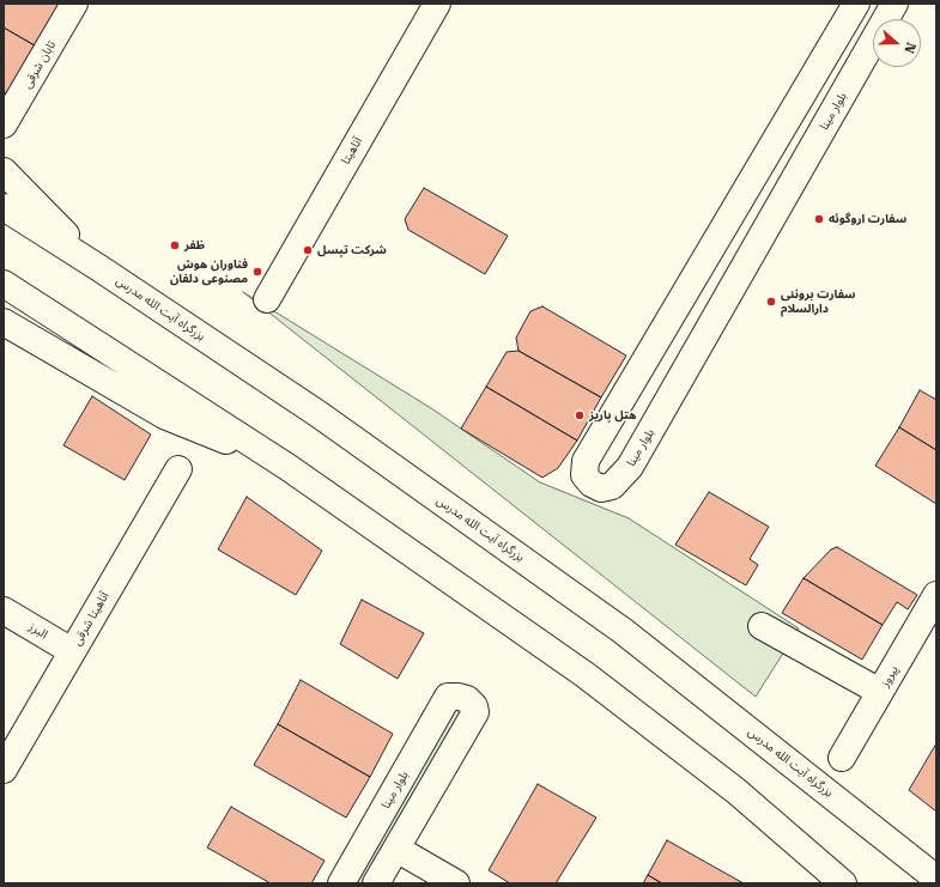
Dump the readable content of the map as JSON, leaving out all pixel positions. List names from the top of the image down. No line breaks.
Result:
{"streets":{"main road":["تابان شرقی","بلوار مینا","آناهیتا","بزرگراه آیت الله مدرس","آناهیتا شرقی","البرز","پیروز"]},"crossings":[["آناهیتا شرقی","البرز"]],"places":["سفارت اروگوئه","ظفر","شرکت تپسل","فناوران هوش مصنوعی دلفان","سفارت برونئی دارالسلام","هتل پاریز"],"north":"right"}
